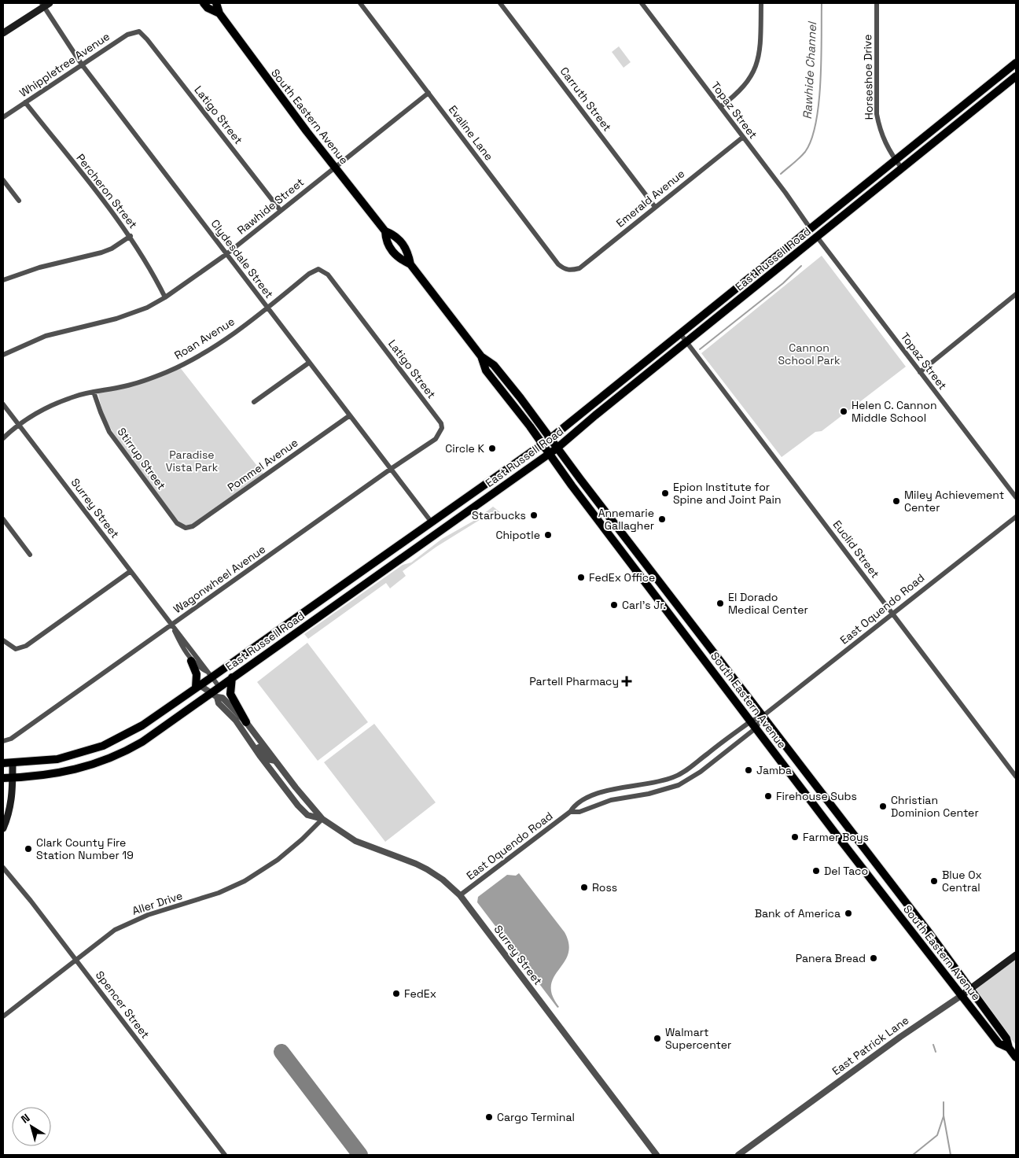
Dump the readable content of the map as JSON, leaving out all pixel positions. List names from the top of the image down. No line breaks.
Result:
{"streets":{"main road":["South Eastern Avenue","East Russell Road","East Patrick Lane"],"street":["Whippletree Avenue","Horseshoe Drive","Carruth Street","Topaz Street","Latigo Street","Evaline Lane","Percheron Street","Emerald Avenue","Rawhide Street","Clydesdale Street","Roan Avenue","Stirrup Street","Pommel Avenue","Surrey Street","Euclid Street","Wagonwheel Avenue","East Oquendo Road","Aller Drive","Spencer Street"]},"crossings":[["Whippletree Avenue","Latigo Street"],["Whippletree Avenue","Percheron Street"],["Whippletree Avenue","Clydesdale Street"],["Horseshoe Drive","East Russell Road"],["Carruth Street","Emerald Avenue"],["Topaz Street","Emerald Avenue"],["Topaz Street","East Russell Road"],["Latigo Street","Rawhide Street"],["Latigo Street","Roan Avenue"],["Latigo Street","Wagonwheel Avenue"],["South Eastern Avenue","Rawhide Street"],["South Eastern Avenue","East Russell Road"],["South Eastern Avenue","East Oquendo Road"],["South Eastern Avenue","East Patrick Lane"],["Evaline Lane","Emerald Avenue"],["Evaline Lane","Rawhide Street"],["Percheron Street","Rawhide Street"],["Rawhide Street","Clydesdale Street"],["Clydesdale Street","East Russell Road"],["Clydesdale Street","Roan Avenue"],["Clydesdale Street","Pommel Avenue"],["Clydesdale Street","Wagonwheel Avenue"],["East Russell Road","Surrey Street"],["East Russell Road","Euclid Street"],["Roan Avenue","Stirrup Street"],["Roan Avenue","Surrey Street"],["Stirrup Street","Pommel Avenue"],["Surrey Street","Wagonwheel Avenue"],["Surrey Street","East Oquendo Road"],["Surrey Street","Aller Drive"],["Euclid Street","East Oquendo Road"],["Aller Drive","Spencer Street"]],"water":["Rawhide Channel"],"parks":["Cannon School Park","Paradise Vista Park"],"places":{"other":["Helen C. Cannon Middle School","Circle K","Epion Institute for Spine and Joint Pain","Miley Achievement Center","Starbucks","Annemarie Gallagher","Chipotle","FedEx Office","El Dorado Medical Center","Carl's Jr.","Jamba","Firehouse Subs","Christian Dominion Center","Farmer Boys","Clark County Fire Station Number 19","Del Taco","Blue Ox Central","Ross","Bank of America","Panera Bread","FedEx","Walmart Supercenter","Cargo Terminal"],"health":["Partell Pharmacy"]},"north":"top left"}
